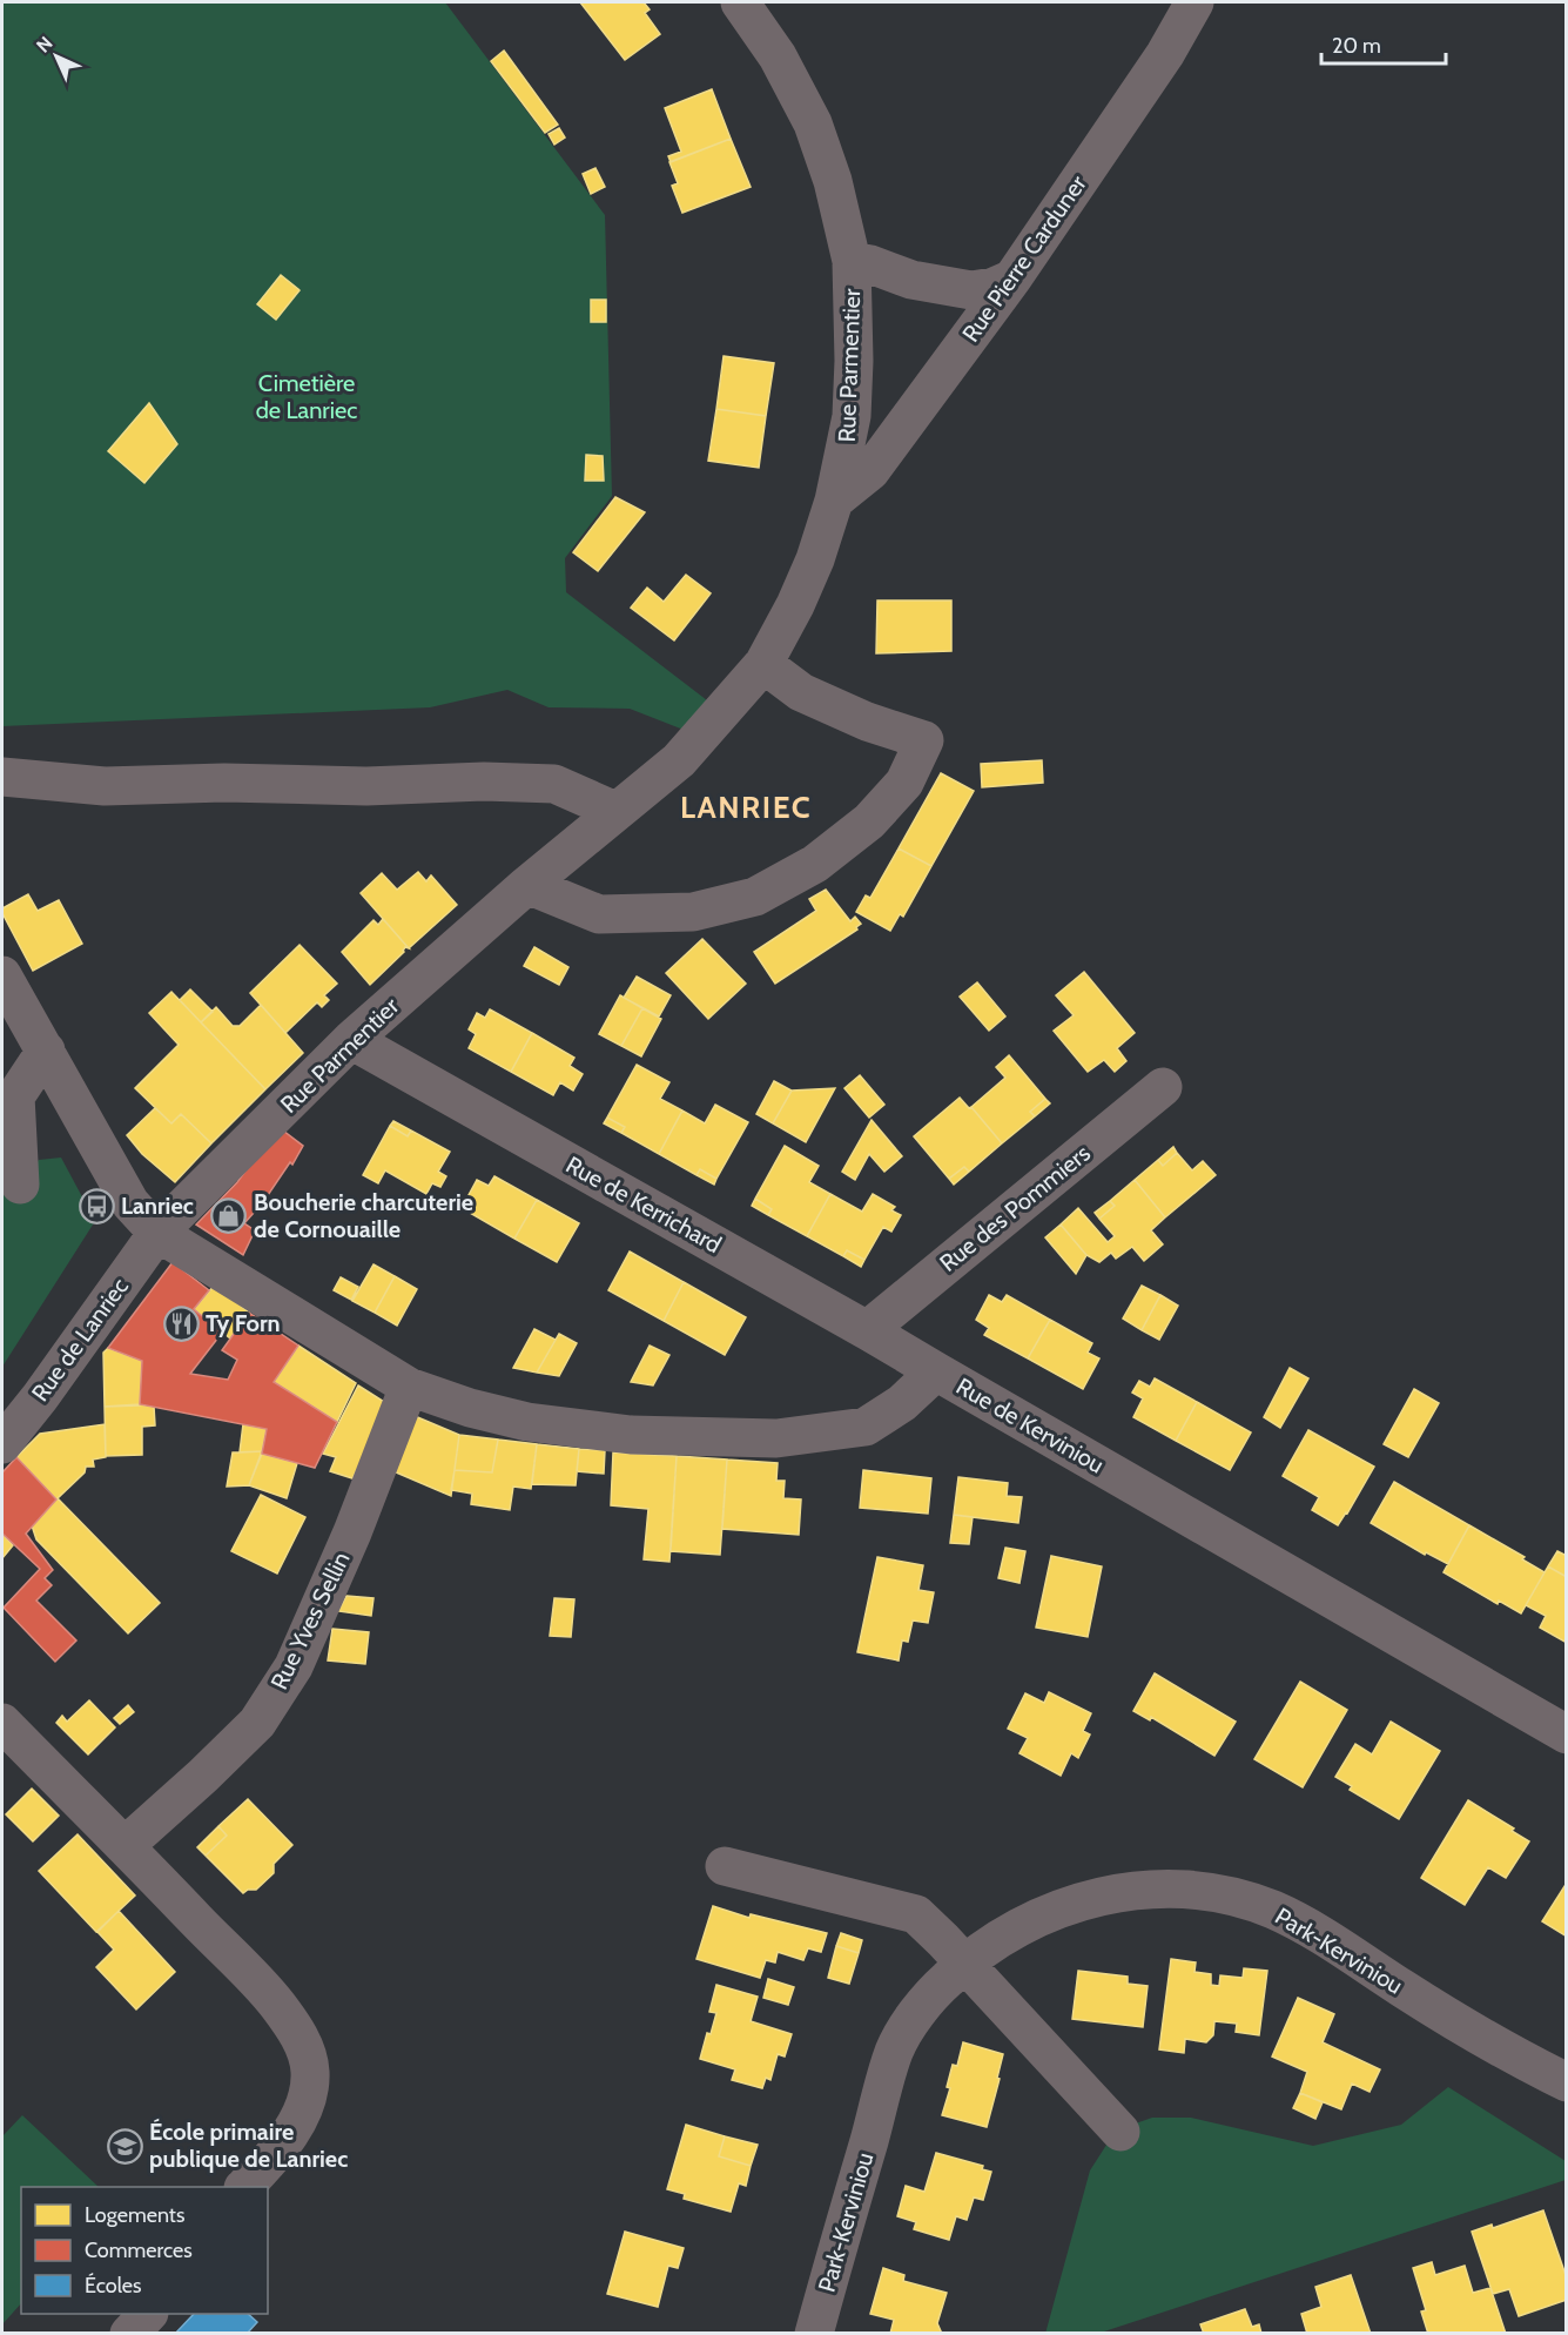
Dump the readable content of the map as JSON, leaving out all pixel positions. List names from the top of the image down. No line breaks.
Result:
{"streets":{"street":["Rue Pierre Carduner","Rue Parmentier","Rue de Kerrichard","Rue des Pommiers","Rue de Lanriec","Rue de Kerviniou","Rue Yves Sellin","Park-Kerviniou"]},"crossings":[["Rue Pierre Carduner","Rue Parmentier"],["Rue Parmentier","Rue de Kerrichard"],["Rue Parmentier","Rue de Lanriec"],["Rue Parmentier","Rue de Kerviniou"],["Rue de Kerrichard","Rue des Pommiers"],["Rue de Kerrichard","Rue de Kerviniou"],["Rue de Lanriec","Rue de Kerviniou"],["Rue de Kerviniou","Rue Yves Sellin"]],"districts":["LANRIEC"],"parks":["Cimetière de Lanriec"],"places":{"bus stop":["Lanriec"],"shop":["Boucherie charcuterie de Cornouaille"],"restaurant":["Ty Forn"],"school or university":["École primaire publique de Lanriec"]},"legend":["Logements","Commerces","Écoles"],"scale_bar":"20 m","north":"top left"}
